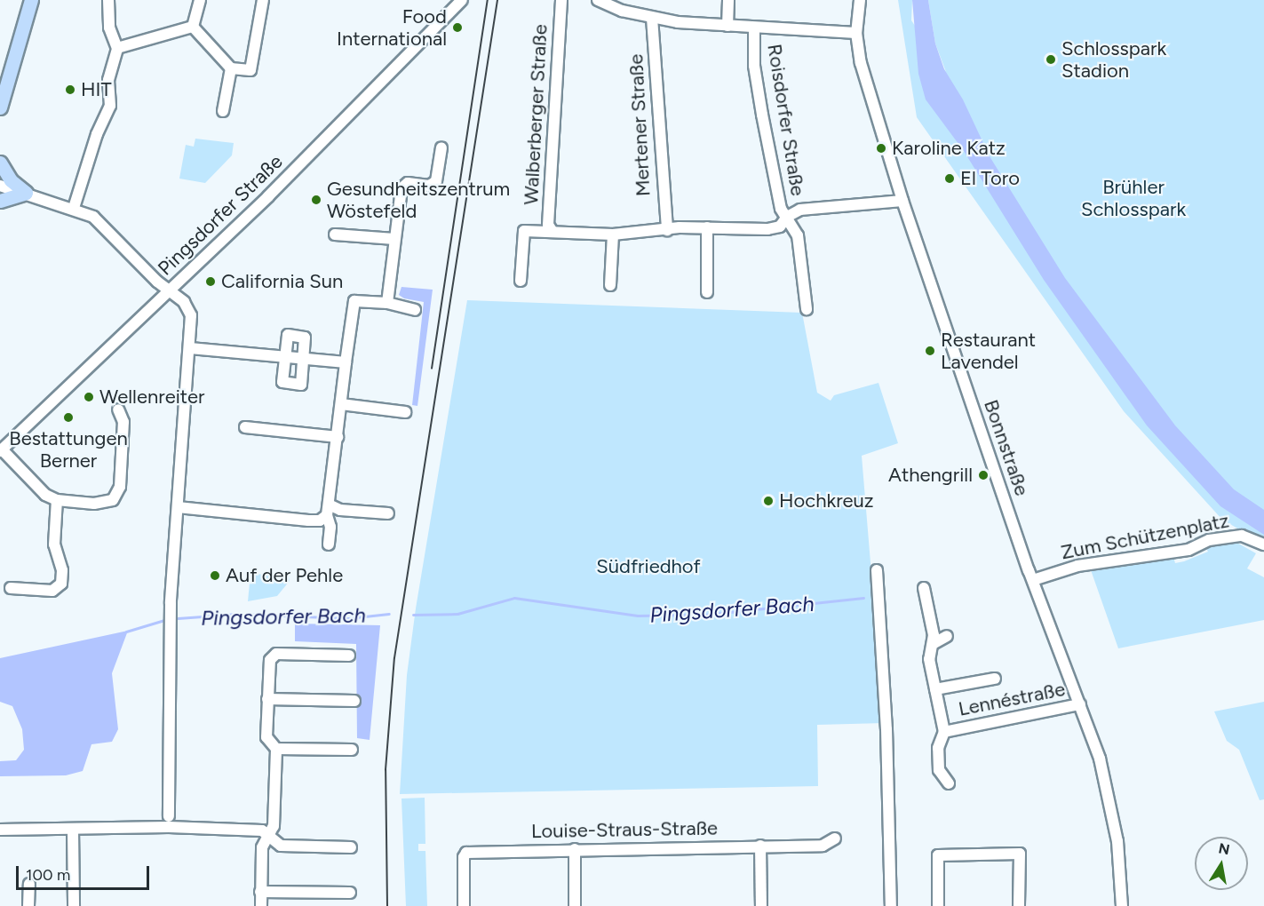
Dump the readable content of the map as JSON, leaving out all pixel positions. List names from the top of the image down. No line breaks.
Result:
{"streets":{"street":["Walberberger Straße","Roisdorfer Straße","Mertener Straße","Pingsdorfer Straße","Bonnstraße","Zum Schützenplatz","Lennéstraße","Louise-Straus-Straße"]},"crossings":[["Bonnstraße","Zum Schützenplatz"],["Bonnstraße","Lennéstraße"]],"water":["Pingsdorfer Bach"],"parks":["Brühler Schlosspark","Südfriedhof"],"places":["Food International","Schlosspark Stadion","HIT","Karoline Katz","El Toro","Gesundheitszentrum Wöstefeld","California Sun","Restaurant Lavendel","Wellenreiter","Bestattungen Berner","Athengrill","Hochkreuz","Auf der Pehle"],"scale_bar":"100 m","north":"top"}
